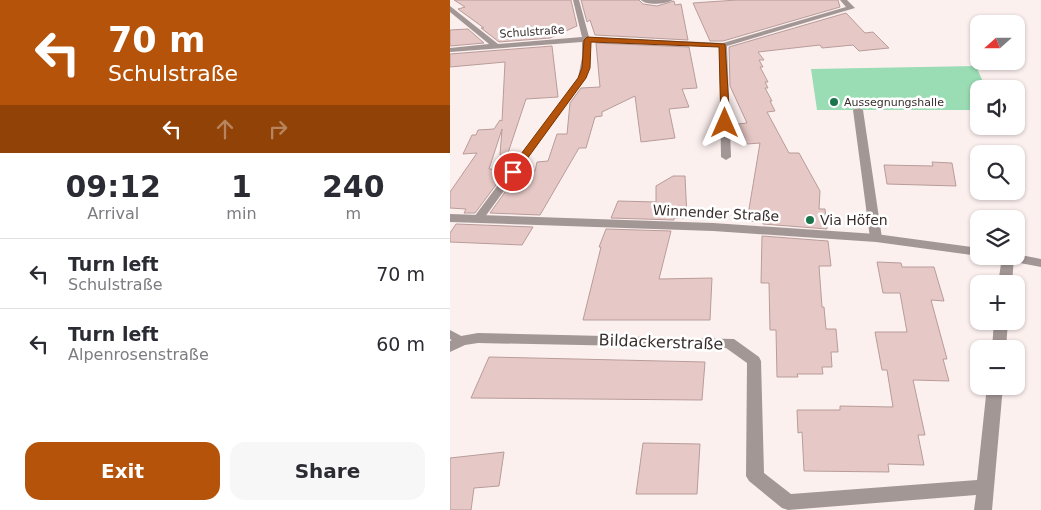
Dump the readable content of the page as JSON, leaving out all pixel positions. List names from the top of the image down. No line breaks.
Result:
{"streets":{"street":["Schulstraße","Winnender Straße","Bildackerstraße"]},"places":["Aussegnungshalle","Via Höfen"],"north":"left","page":{"turn":["70 m","Schulstraße"],"map_buttons":["+","−"],"eta":["09:12","Arrival","1","min","240","m"],"list":[{"name":"Turn left","note":"Schulstraße","value":"70 m"},{"name":"Turn left","note":"Alpenrosenstraße","value":"60 m"}],"buttons":["Exit","Share"]}}
